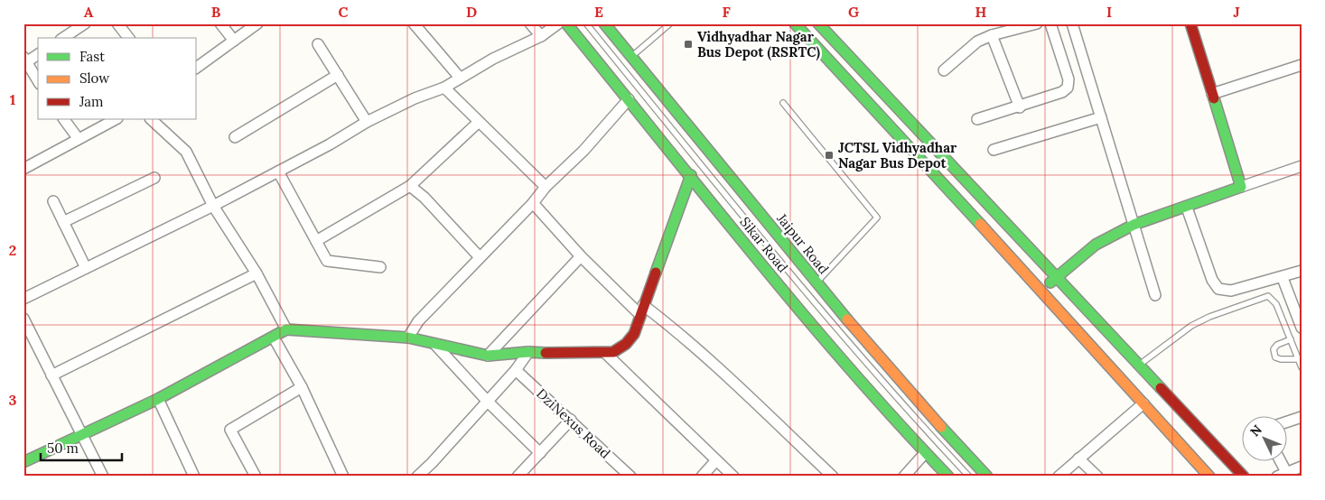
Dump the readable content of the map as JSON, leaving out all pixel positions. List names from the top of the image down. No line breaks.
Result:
{"streets":{"street":["Jaipur Road","Sikar Road","DziNexus Road"]},"places":{"transit":["Vidhyadhar Nagar Bus Depot (RSRTC)","JCTSL Vidhyadhar Nagar Bus Depot"]},"legend":["Fast","Slow","Jam"],"scale_bar":"50 m","north":"top left","grid":{"columns":["A","B","C","D","E","F","G","H","I","J"],"rows":["1","2","3"]}}
